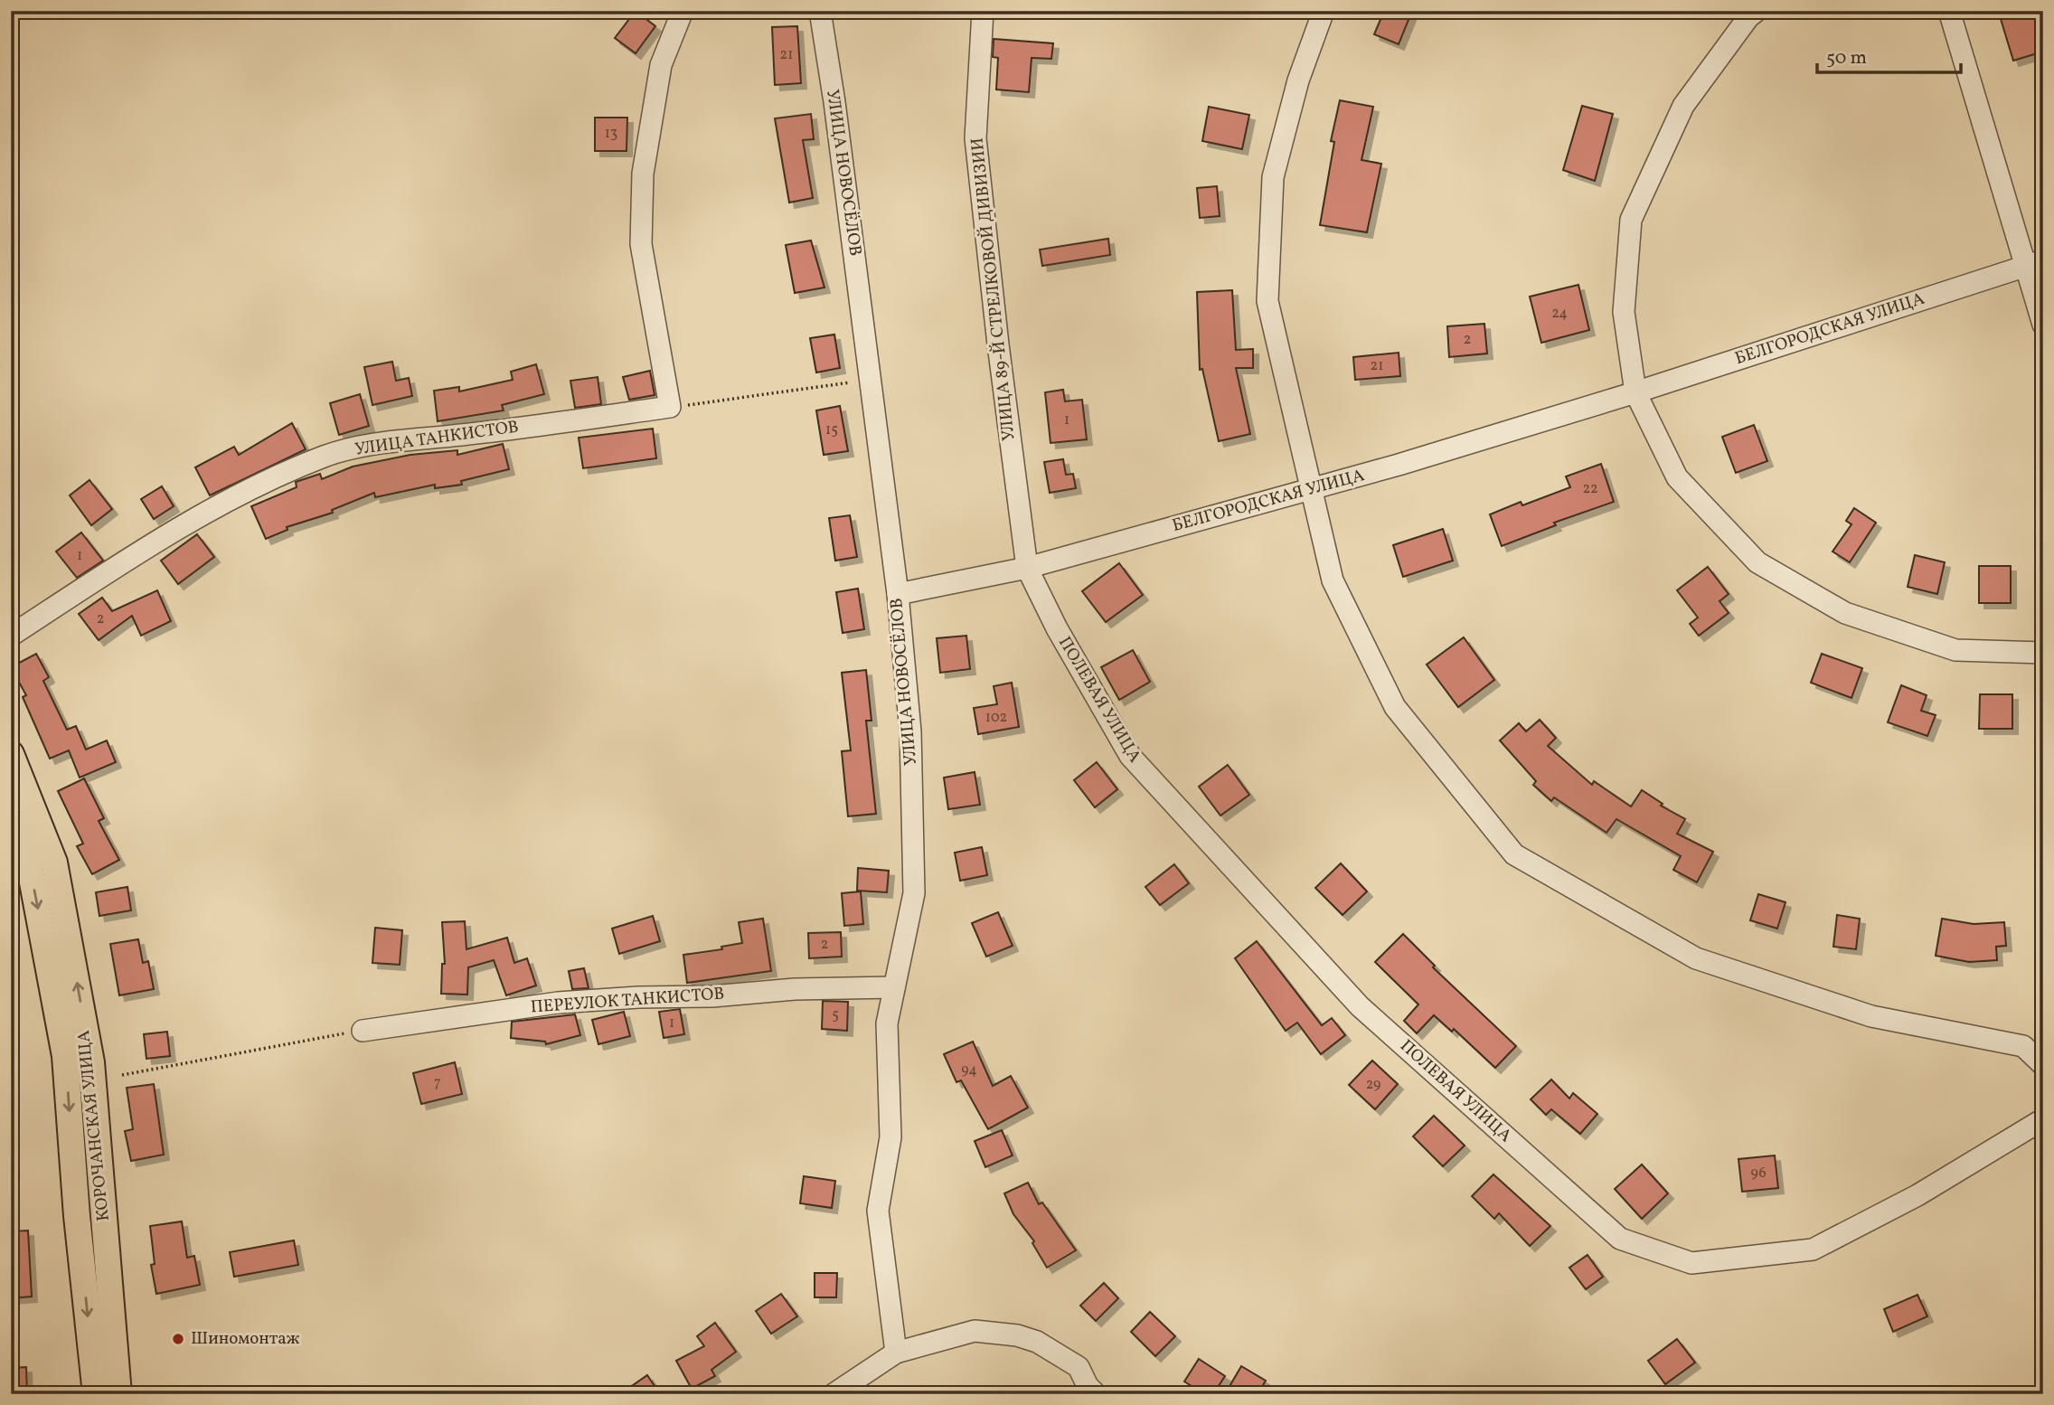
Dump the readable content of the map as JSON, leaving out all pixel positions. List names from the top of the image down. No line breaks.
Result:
{"streets":{"main road":["КОРОЧАНСКАЯ УЛИЦА"],"street":["УЛИЦА НОВОСЁЛОВ","УЛИЦА 89-Й СТРЕЛКОВОЙ ДИВИЗИИ","БЕЛГОРОДСКАЯ УЛИЦА","УЛИЦА ТАНКИСТОВ","ПОЛЕВАЯ УЛИЦА","ПЕРЕУЛОК ТАНКИСТОВ"]},"crossings":[["УЛИЦА НОВОСЁЛОВ","БЕЛГОРОДСКАЯ УЛИЦА"],["УЛИЦА НОВОСЁЛОВ","ПЕРЕУЛОК ТАНКИСТОВ"],["УЛИЦА 89-Й СТРЕЛКОВОЙ ДИВИЗИИ","БЕЛГОРОДСКАЯ УЛИЦА"],["УЛИЦА 89-Й СТРЕЛКОВОЙ ДИВИЗИИ","ПОЛЕВАЯ УЛИЦА"],["БЕЛГОРОДСКАЯ УЛИЦА","ПОЛЕВАЯ УЛИЦА"]],"places":["Шиномонтаж"],"house_numbers":["21","13","24","2","21","1","15","22","1","2","102","2","5","1","94","7","29","96"],"scale_bar":"50 m"}
